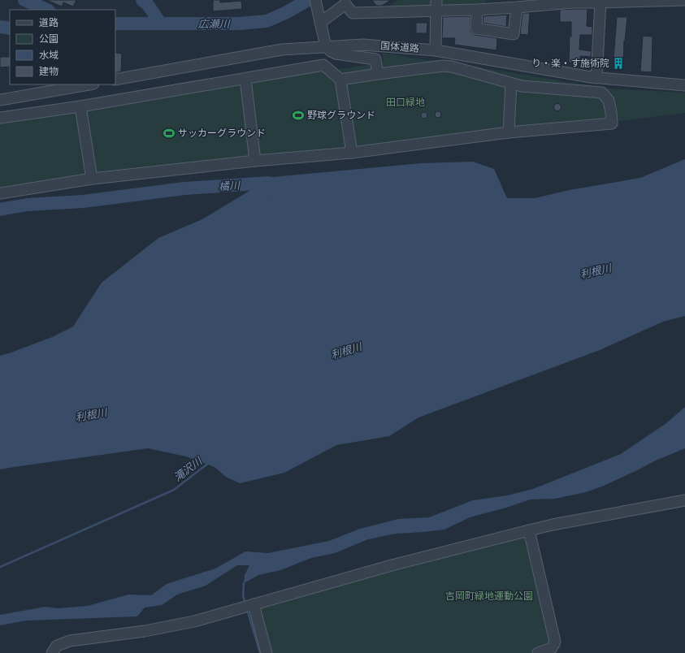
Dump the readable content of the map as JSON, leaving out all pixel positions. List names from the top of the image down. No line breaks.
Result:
{"streets":{"street":["国体道路"]},"water":["広瀬川","橘川","利根川","滝沢川"],"parks":["田口緑地","吉岡町緑地運動公園"],"places":{"building":["り・楽・す施術院"],"sports":["野球グラウンド","サッカーグラウンド"]},"legend":["道路","公園","水域","建物"]}
